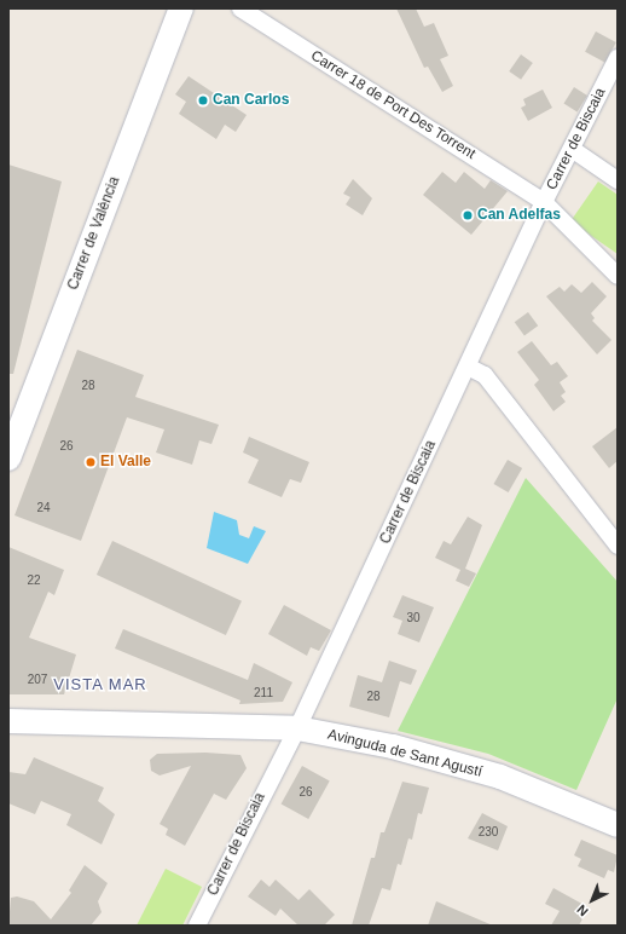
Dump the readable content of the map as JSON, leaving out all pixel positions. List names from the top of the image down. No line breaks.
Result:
{"streets":{"street":["Carrer 18 de Port Des Torrent","Carrer de Biscaia","Carrer de València","Avinguda de Sant Agustí"]},"crossings":[["Carrer 18 de Port Des Torrent","Carrer de Biscaia"],["Carrer de Biscaia","Avinguda de Sant Agustí"]],"districts":["VISTA MAR"],"places":["Can Carlos","Can Adelfas","El Valle"],"house_numbers":["28","26","24","22","30","207","211","28","26","230"],"north":"bottom left"}
